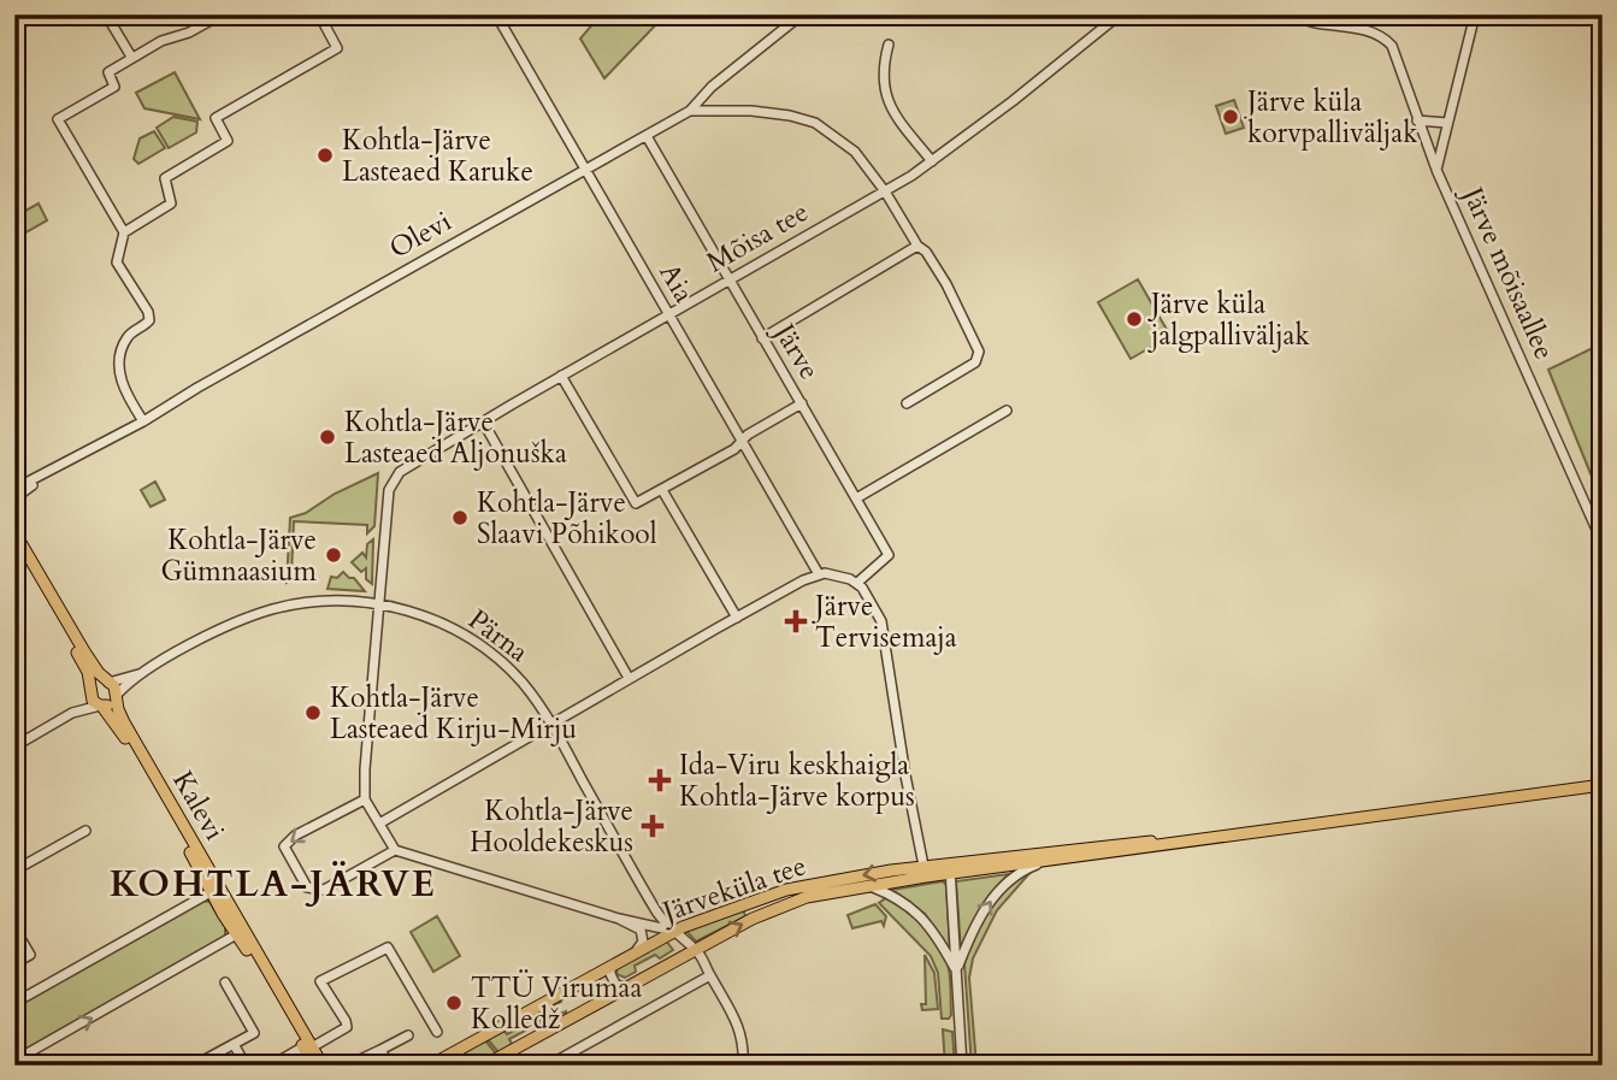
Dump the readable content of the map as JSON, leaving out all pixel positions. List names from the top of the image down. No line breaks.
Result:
{"streets":{"main road":["Kalevi","Järveküla tee"],"street":["Olevi","Mõisa tee","Järve mõisaallee","Aia","Järve","Pärna"]},"crossings":[["Olevi","Aia"],["Olevi","Järve"],["Mõisa tee","Aia"],["Mõisa tee","Järve"],["Mõisa tee","Pärna"],["Pärna","Kalevi"],["Pärna","Järveküla tee"]],"districts":["KOHTLA-JÄRVE"],"places":{"other":["Järve küla korvpalliväljak","Kohtla-Järve Lasteaed Karuke","Järve küla jalgpalliväljak","Kohtla-Järve Lasteaed Aljonuška","Kohtla-Järve Slaavi Põhikool","Kohtla-Järve Gümnaasium","Kohtla-Järve Lasteaed Kirju-Mirju","TTÜ Virumaa Kolledž"],"health":["Järve Tervisemaja","Ida-Viru keskhaigla Kohtla-Järve korpus","Kohtla-Järve Hooldekeskus"]}}
